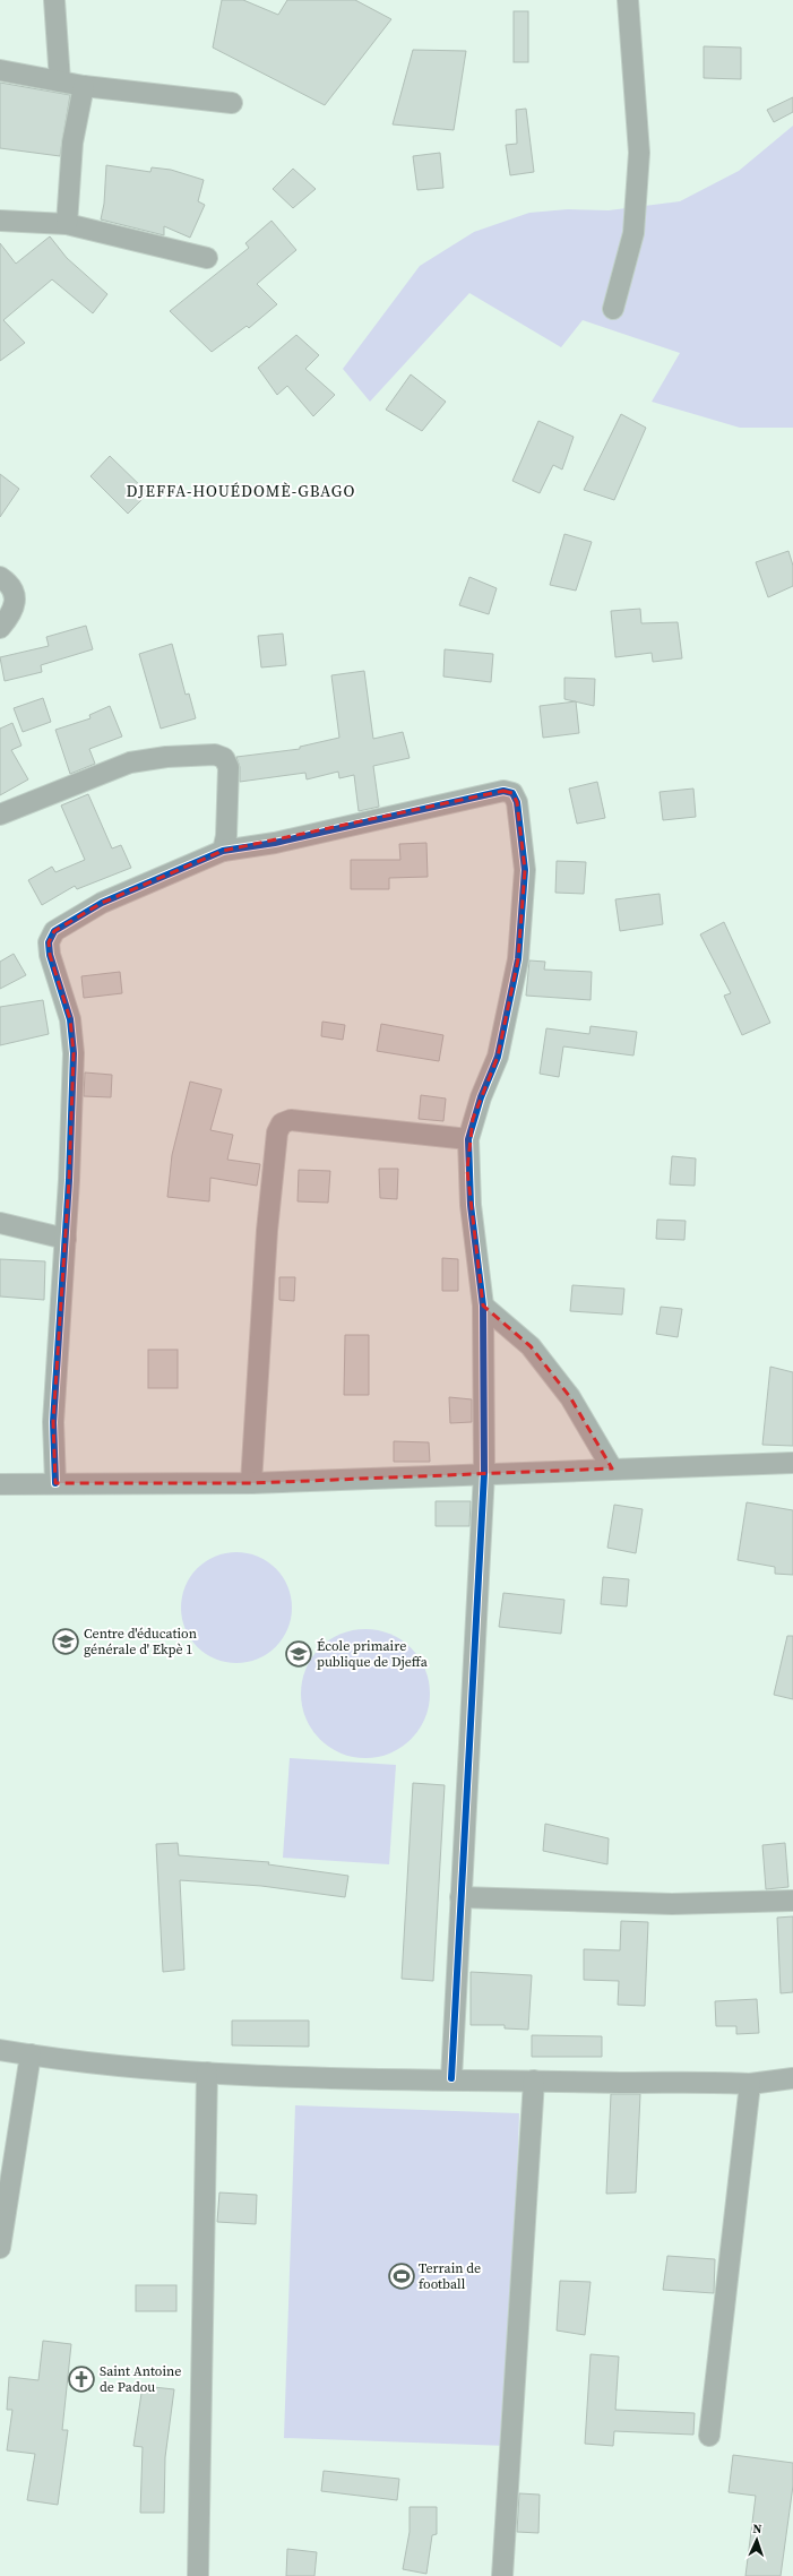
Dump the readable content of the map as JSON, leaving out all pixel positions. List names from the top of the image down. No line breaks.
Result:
{"districts":["DJEFFA-HOUÉDOMÈ-GBAGO"],"places":{"school or university":["Centre d'éducation générale d' Ekpè 1","École primaire publique de Djeffa"],"sports":["Terrain de football"],"church":["Saint Antoine de Padou"]},"north":"top"}
